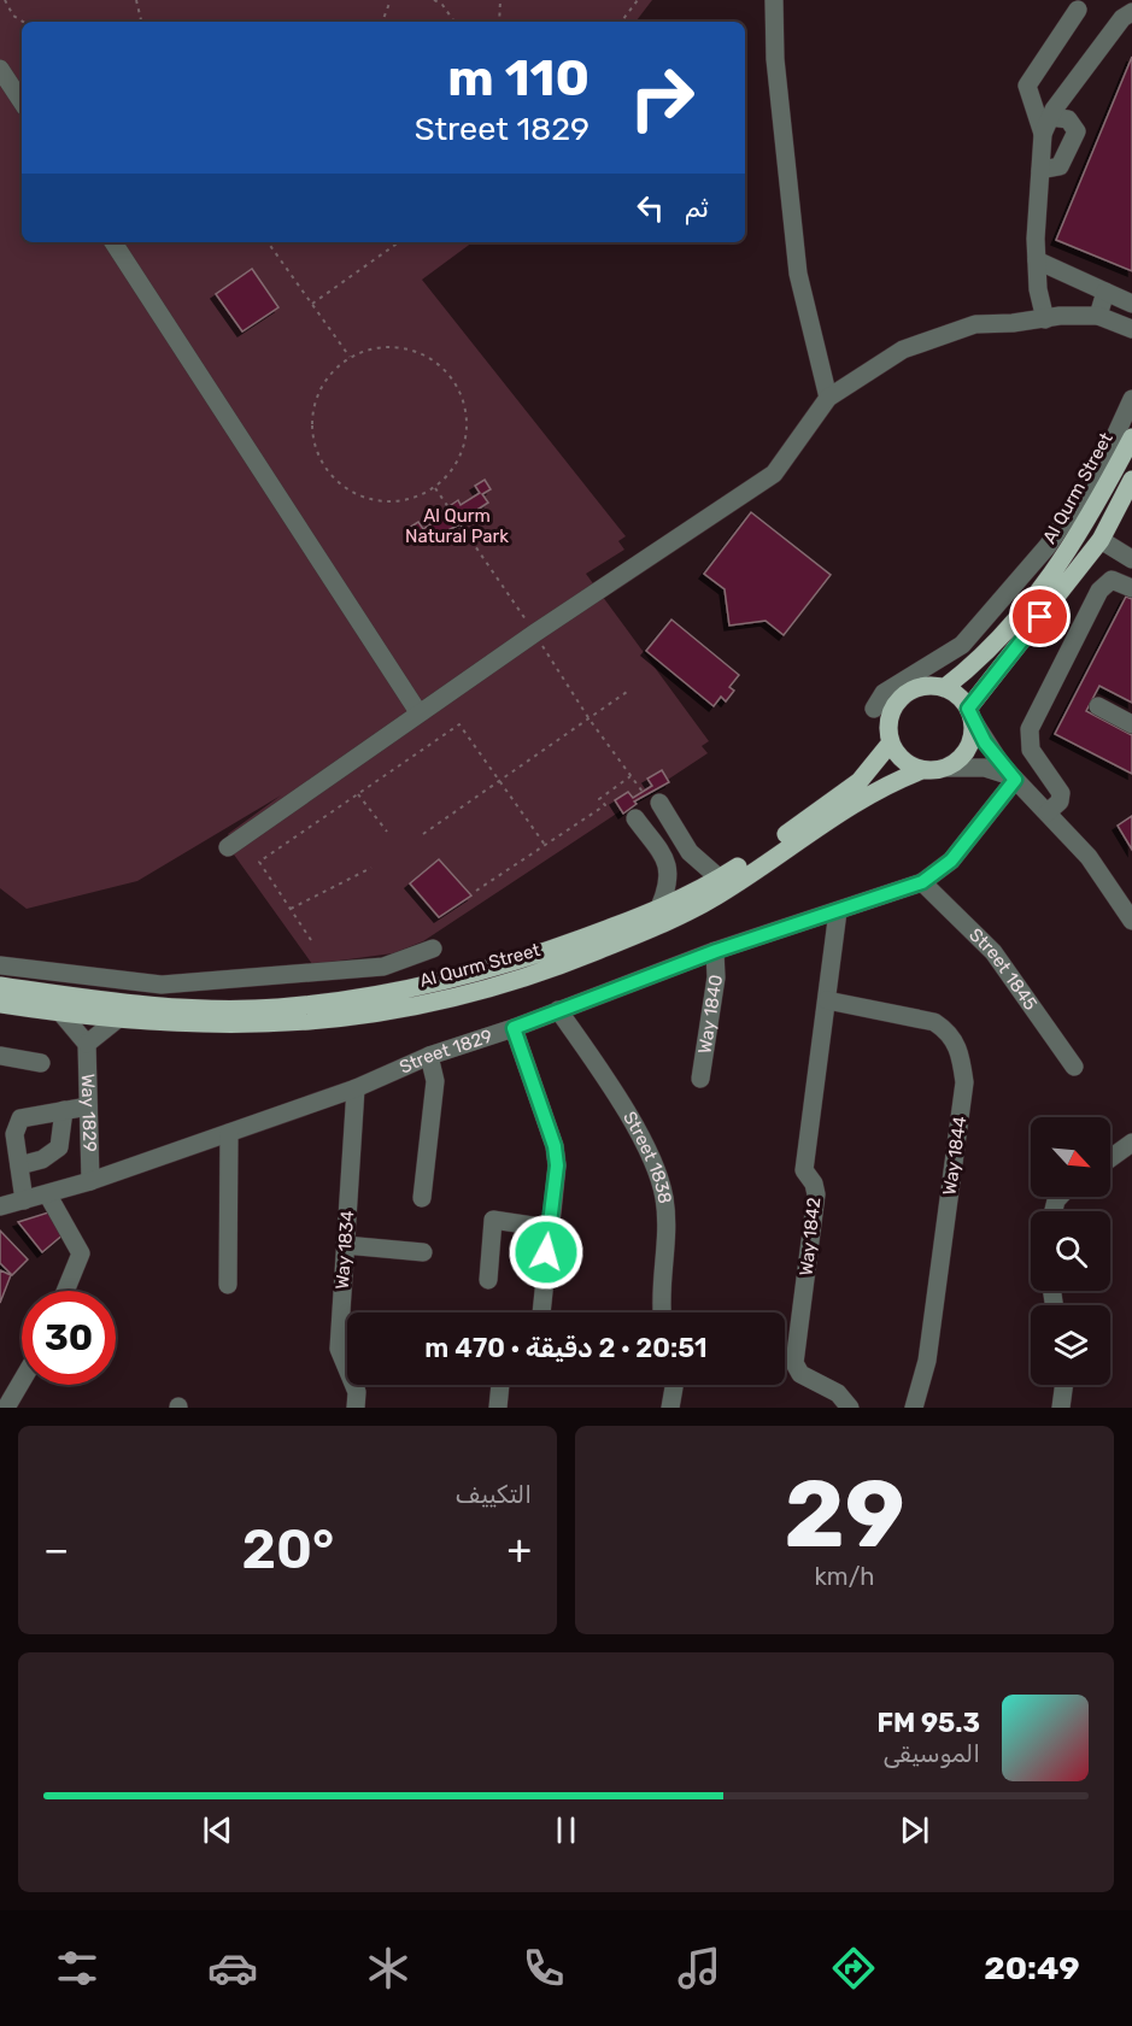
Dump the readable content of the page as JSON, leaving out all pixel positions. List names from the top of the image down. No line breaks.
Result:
{"streets":{"main road":["Al Qurm Street"],"street":["Street 1845","Way 1840","Street 1829","Way 1829","Way 1844","Street 1838","Way 1842","Way 1834"]},"crossings":[["Street 1845","Street 1829"],["Way 1840","Street 1829"],["Street 1829","Way 1829"],["Street 1829","Street 1838"],["Street 1829","Way 1842"],["Street 1829","Way 1834"],["Way 1844","Way 1842"]],"parks":["Al Qurm Natural Park"],"north":"bottom right","page":{"turn":["110 m","Street 1829"],"then":"ثم","limit":"30","trip":"20:51 · 2 دقيقة · 470 m","tile":[["29","km/h"],"التكييف"],"heat":["−","20°","+"],"song":["95.3 FM","الموسيقى"],"tabs":"20:49"}}
